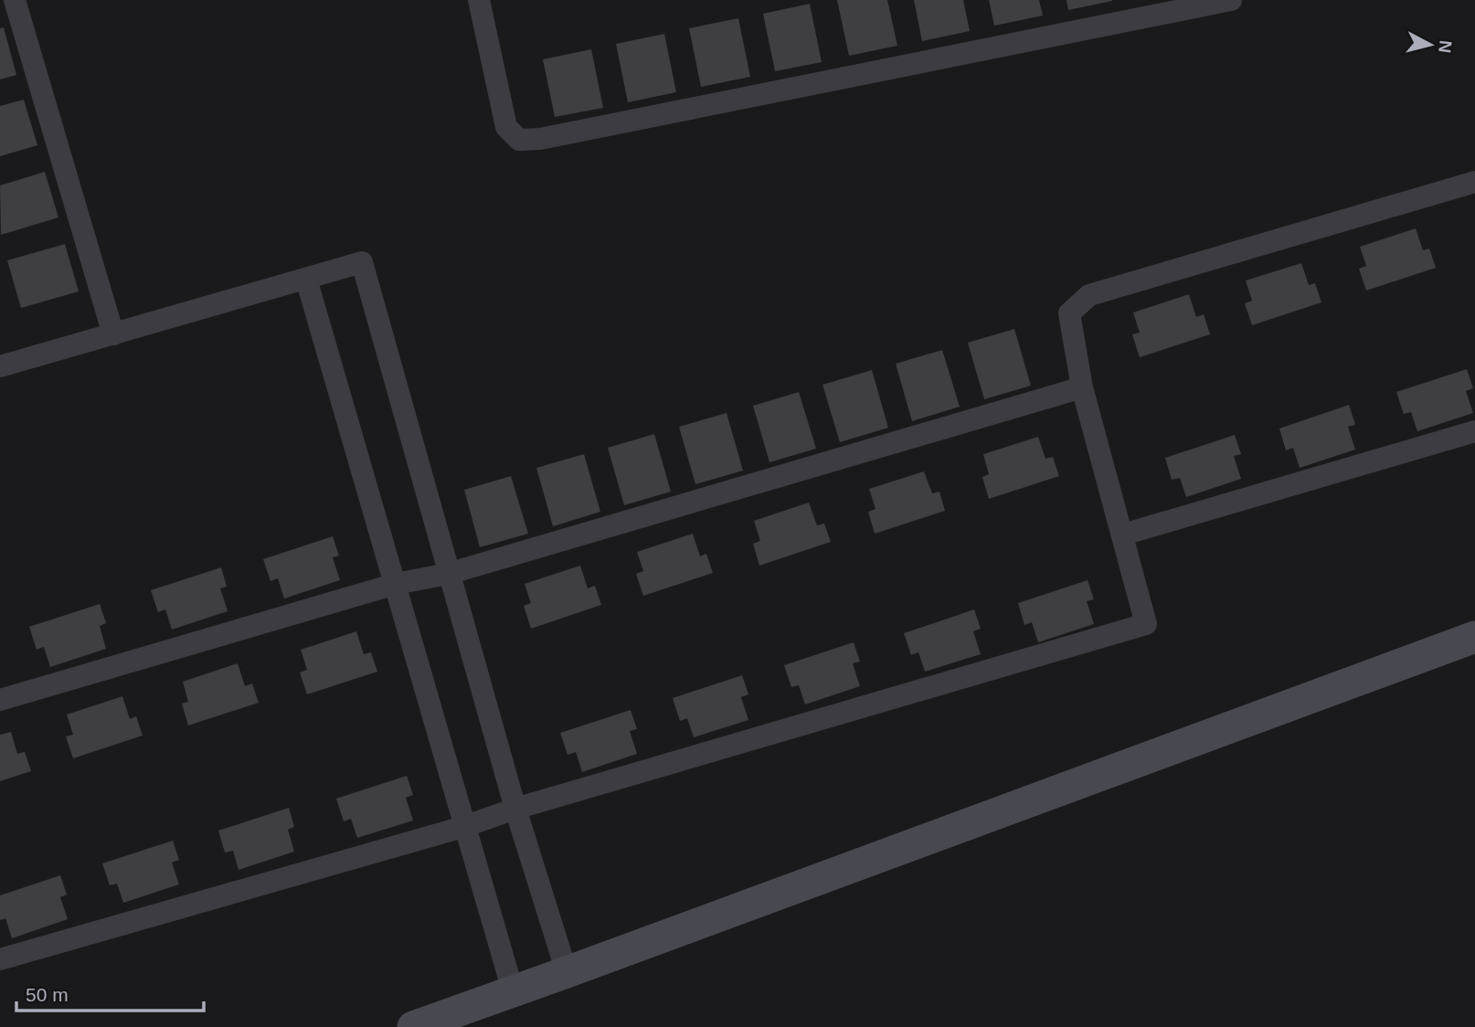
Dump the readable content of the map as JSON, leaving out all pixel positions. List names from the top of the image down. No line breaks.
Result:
{"scale_bar":"50 m","north":"right"}
